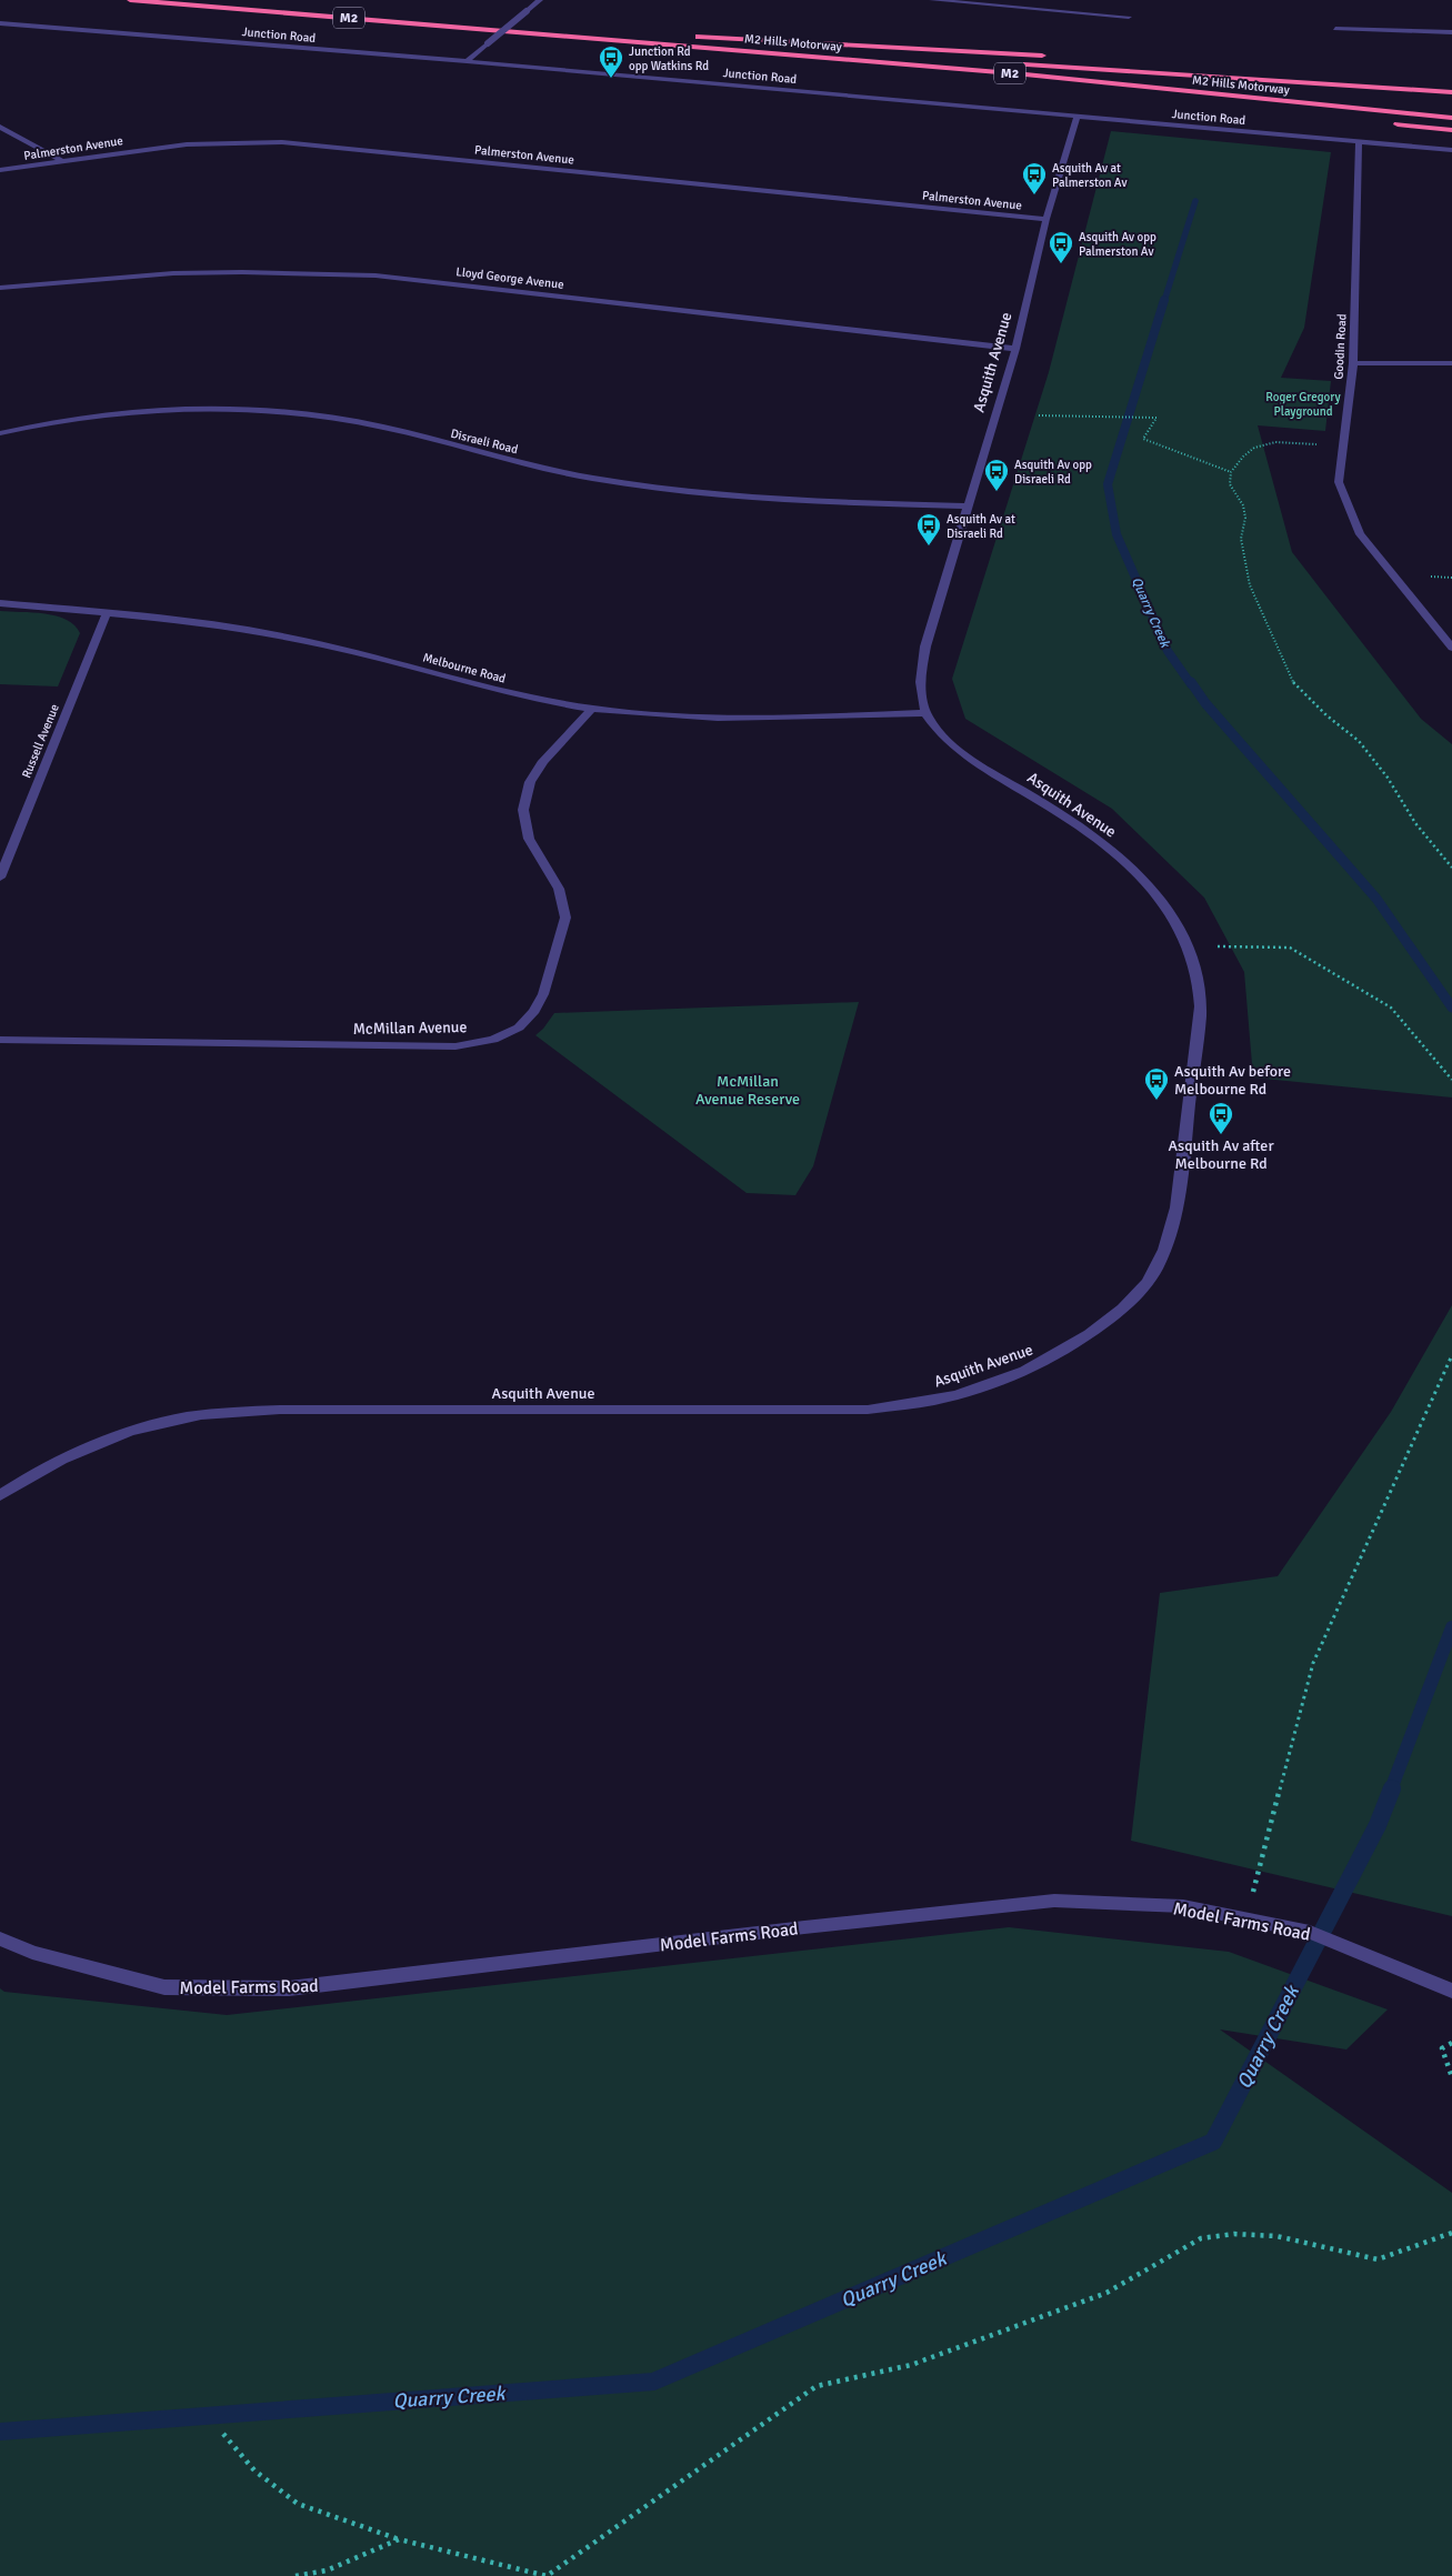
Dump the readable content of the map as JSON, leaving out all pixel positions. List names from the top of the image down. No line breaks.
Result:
{"streets":{"highway":["M2","M2 Hills Motorway"],"street":["Junction Road","Palmerston Avenue","Lloyd George Avenue","Goodin Road","Asquith Avenue","Disraeli Road","Melbourne Road","Russell Avenue","McMillan Avenue","Model Farms Road"]},"crossings":[["Junction Road","Goodin Road"],["Junction Road","Asquith Avenue"],["Palmerston Avenue","Asquith Avenue"],["Lloyd George Avenue","Asquith Avenue"],["Asquith Avenue","Disraeli Road"],["Asquith Avenue","Melbourne Road"],["Melbourne Road","Russell Avenue"],["Melbourne Road","McMillan Avenue"]],"water":["Quarry Creek"],"parks":["Roger Gregory Playground","McMillan Avenue Reserve"],"places":{"bus stop":["Junction Rd opp Watkins Rd","Asquith Av at Palmerston Av","Asquith Av opp Palmerston Av","Asquith Av opp Disraeli Rd","Asquith Av at Disraeli Rd","Asquith Av before Melbourne Rd","Asquith Av after Melbourne Rd"]}}
